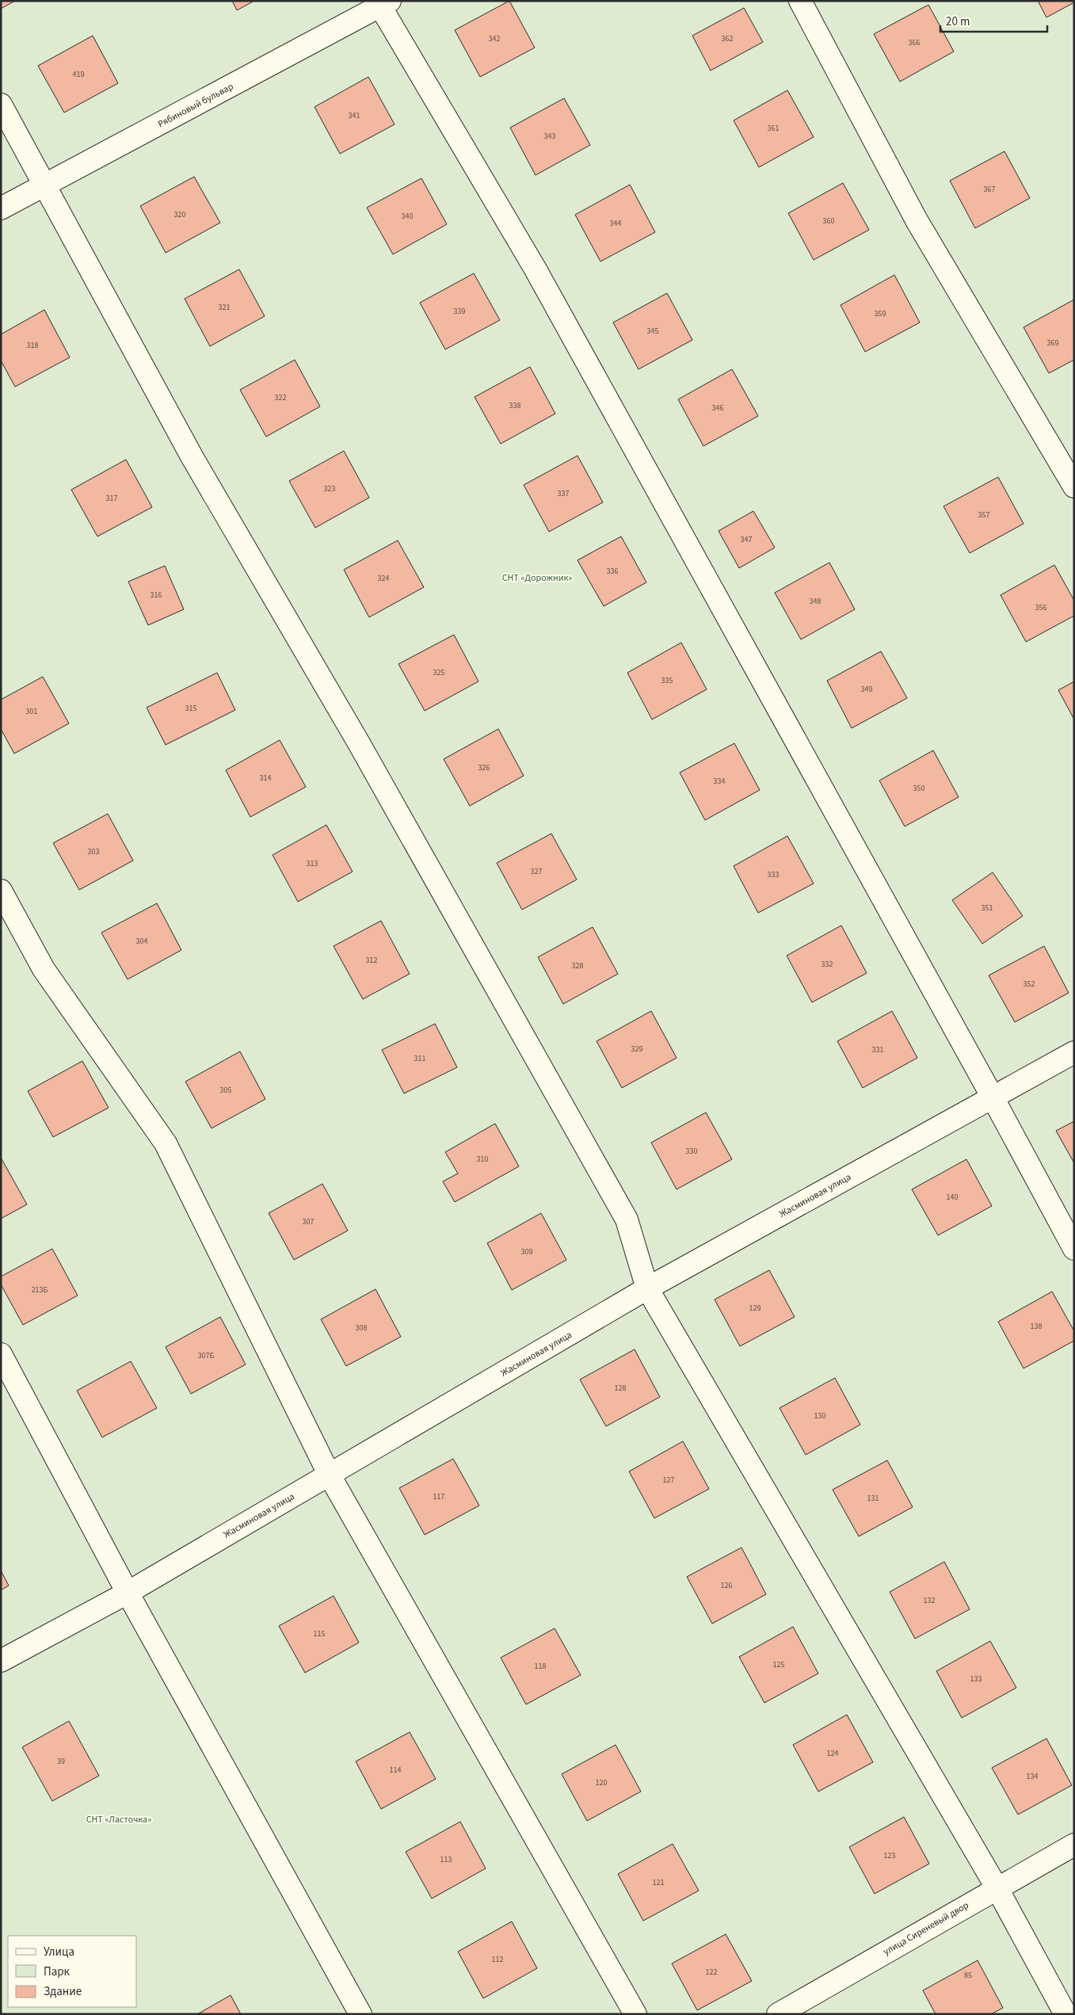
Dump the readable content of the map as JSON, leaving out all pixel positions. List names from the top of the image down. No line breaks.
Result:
{"streets":{"street":["Рябиновый бульвар","Жасминовая улица","улица Сиреневый двор"]},"parks":["СНТ «Дорожник»","СНТ «Ласточка»"],"house_numbers":["342","362","366","419","341","361","343","367","320","340","360","344","321","339","359","345","369","318","322","338","346","323","337","317","357","347","336","324","316","348","356","325","335","349","315","301","326","314","334","350","303","313","327","333","351","304","312","332","328","352","329","331","311","305","330","310","140","307","309","213Б","129","138","308","307Б","128","130","127","117","131","126","132","115","125","118","133","124","39","114","134","120","123","113","121","112","122","85"],"legend":["Улица","Парк","Здание"],"scale_bar":"20 m"}
